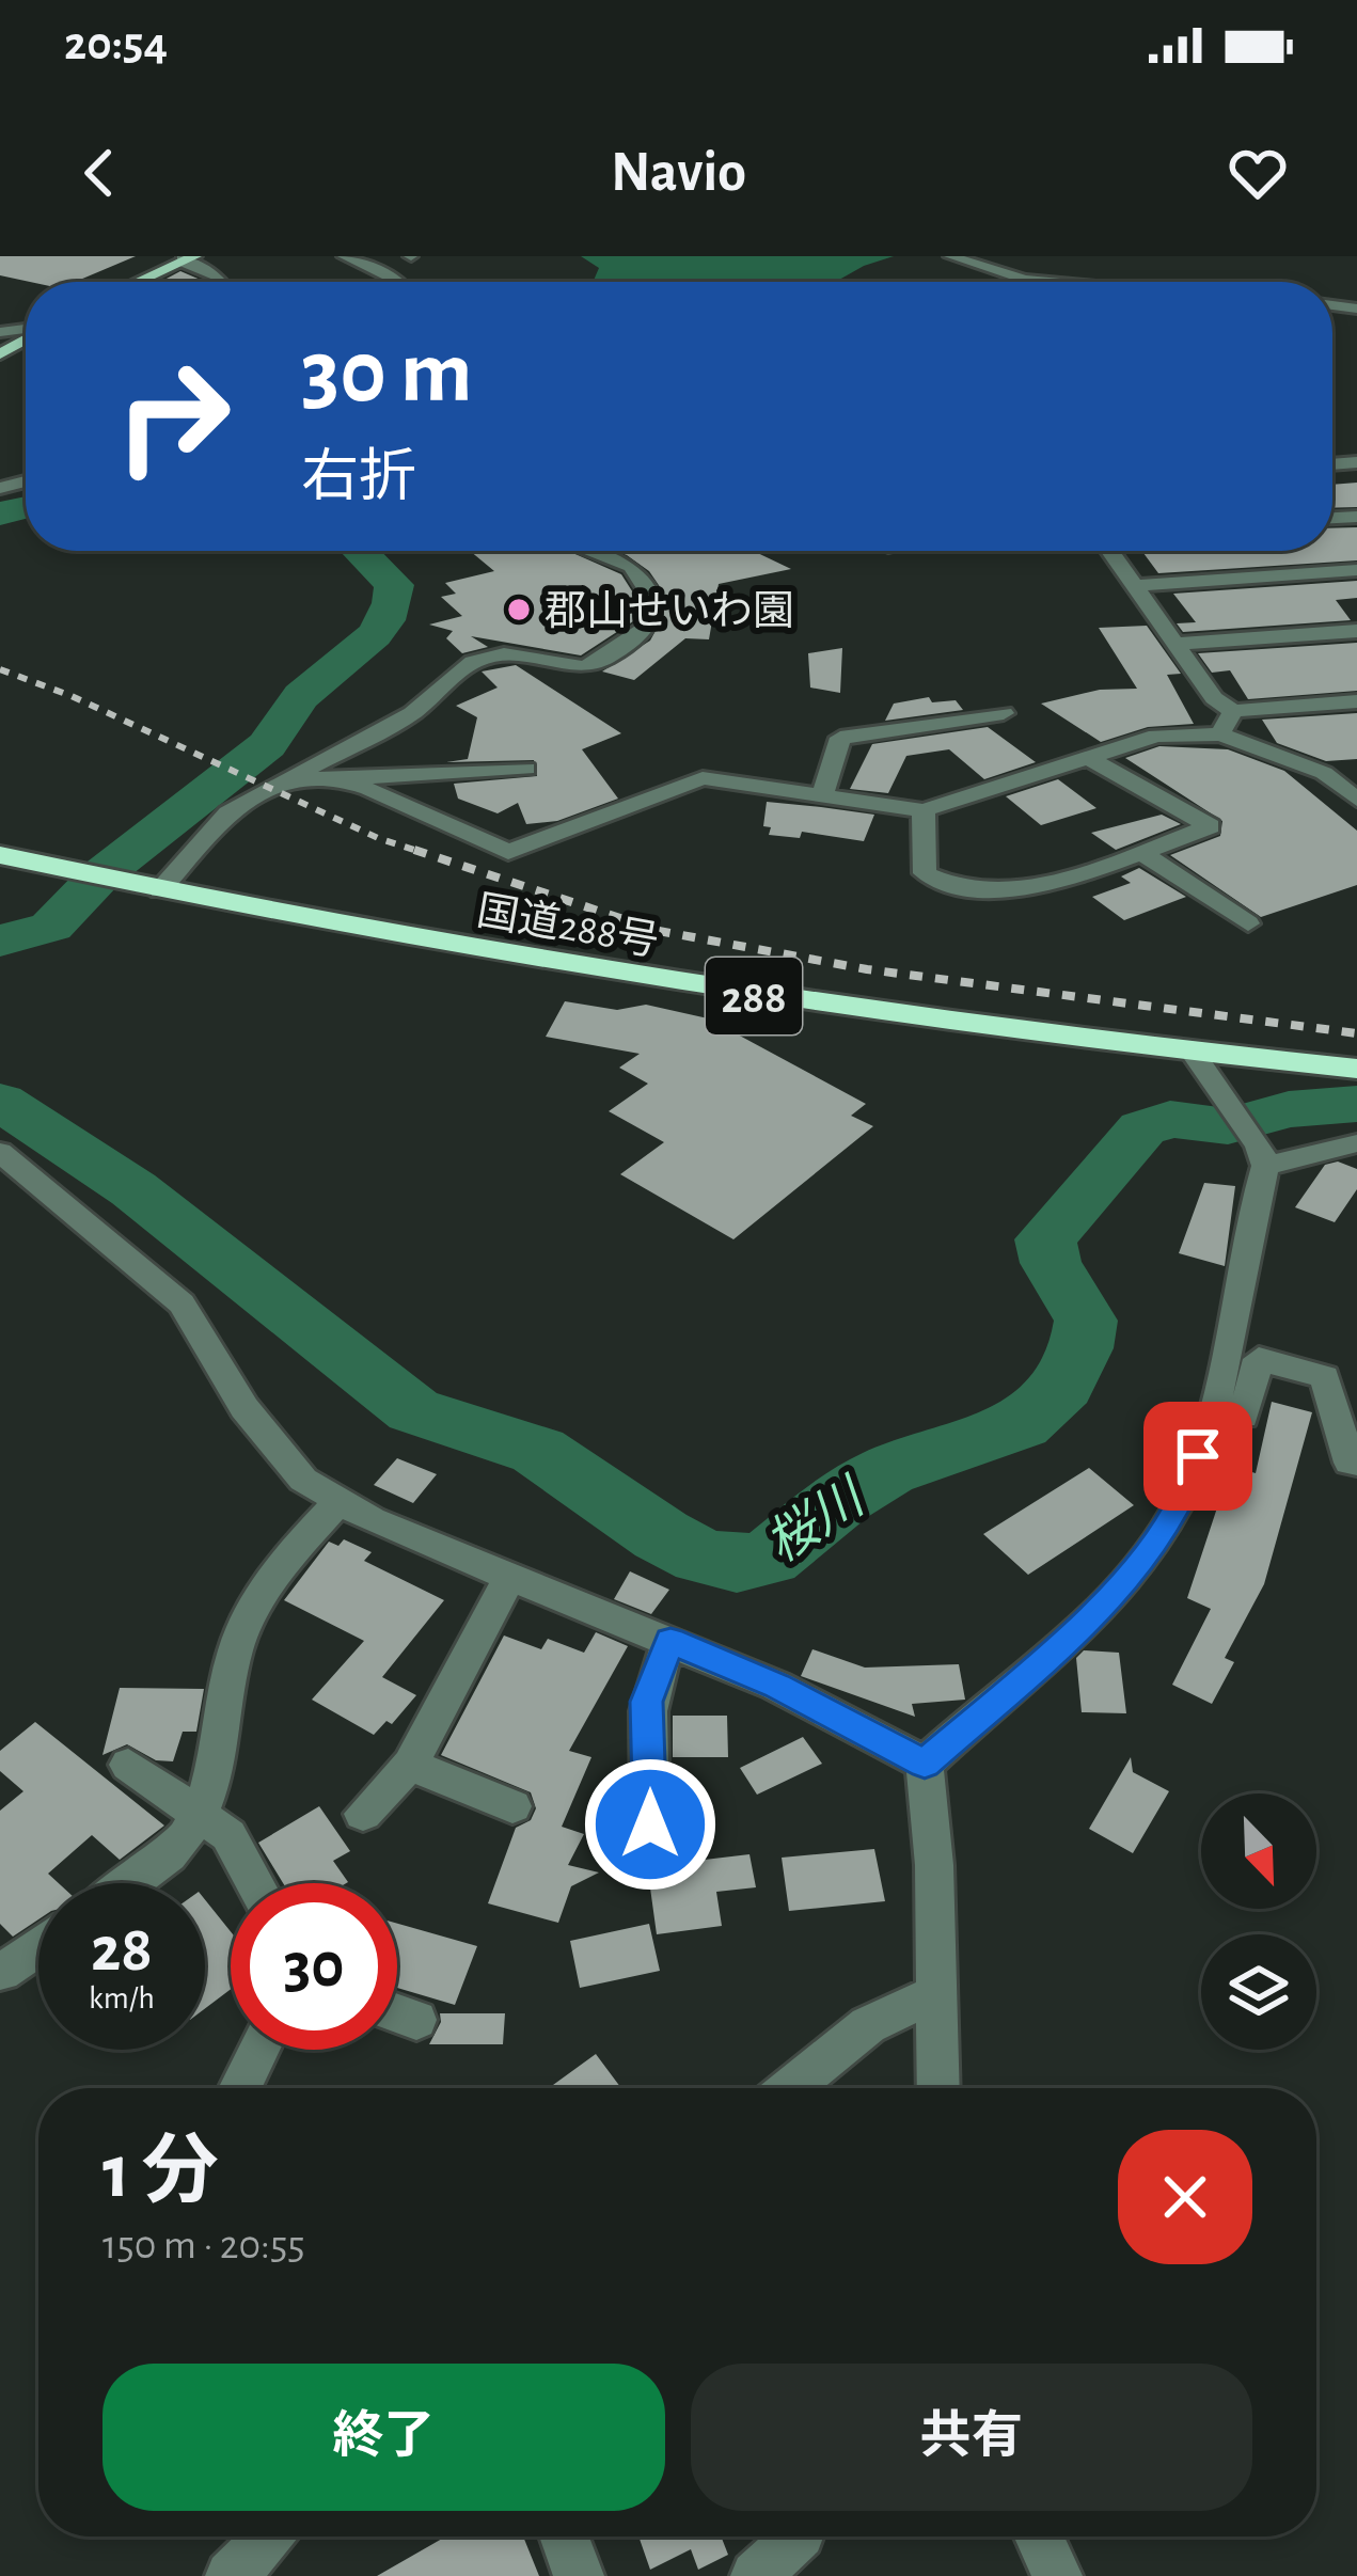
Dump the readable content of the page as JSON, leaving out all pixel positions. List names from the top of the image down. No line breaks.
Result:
{"streets":{"highway":["国道288号","288"]},"water":["桜川"],"places":["郡山せいわ園"],"north":"bottom right","page":{"status":"20:54","header":"Navio","turn":["30 m","右折"],"speed":"28 km/h","limit":"30","heading":["1 分","150 m · 20:55"],"buttons":["終了","共有"]}}
